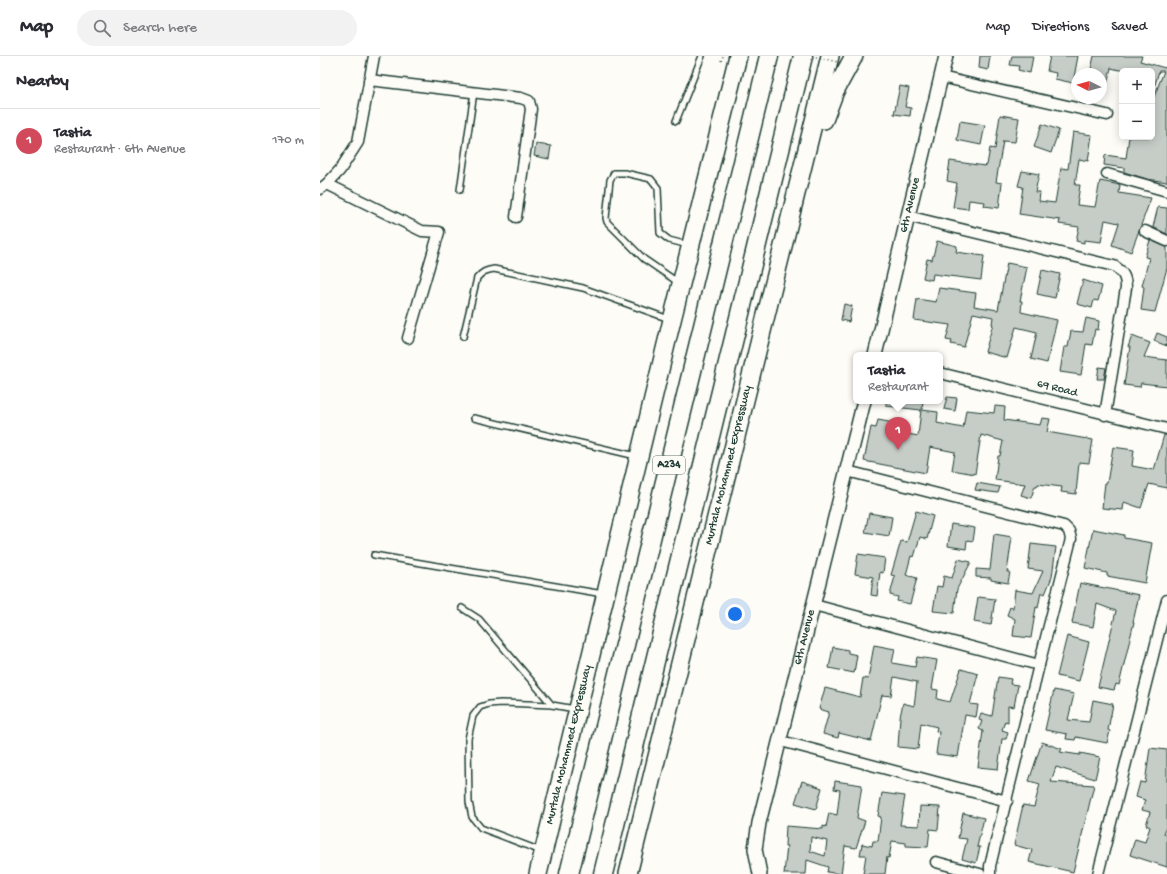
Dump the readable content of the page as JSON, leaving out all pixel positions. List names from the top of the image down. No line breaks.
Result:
{"streets":{"highway":["A234","Murtala Mohammed Expressway"],"street":["6th Avenue","69 Road"]},"north":"left","page":{"header":"Map","search":"Search here","nav":["Map","Directions","Saved"],"heading":"Nearby","map_buttons":["+","−"],"list":[{"mark":"1","name":"Tastia","note":"Restaurant · 6th Avenue","value":"170 m"}],"popup":["Tastia","Restaurant"],"pins":"1"}}
